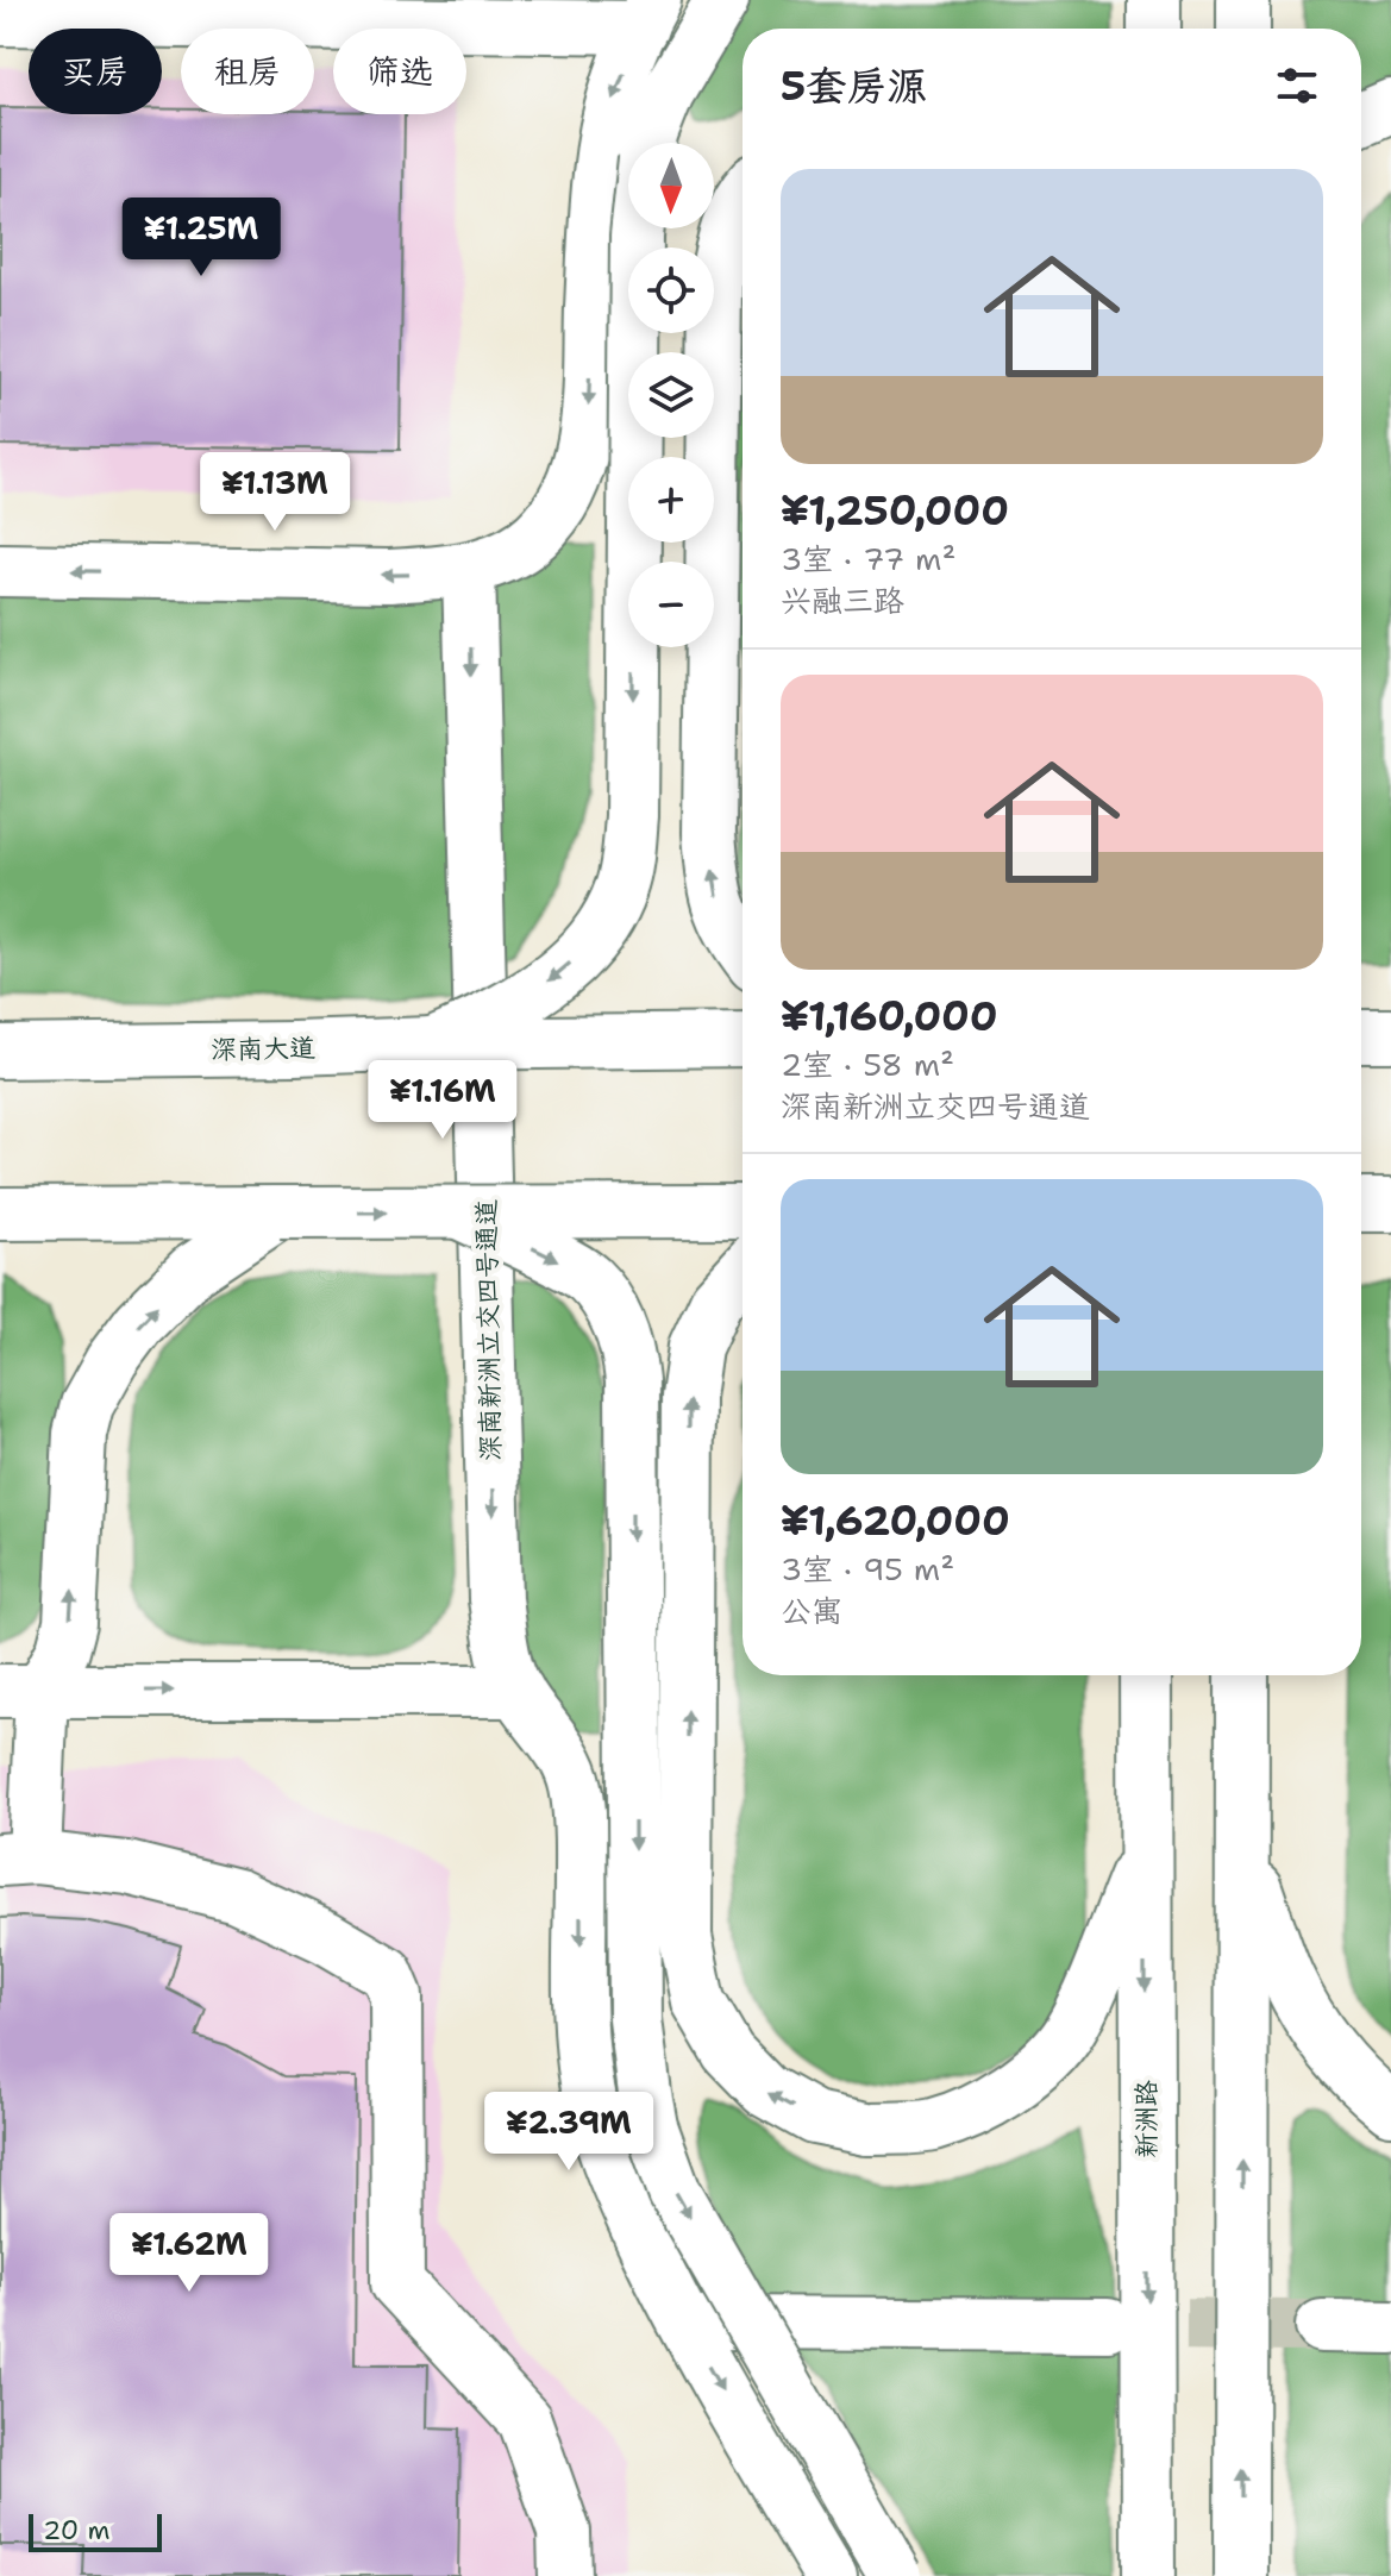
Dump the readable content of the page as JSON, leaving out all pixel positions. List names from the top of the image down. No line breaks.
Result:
{"streets":{"main road":["深南大道","深南新洲立交四号通道","新洲路"]},"scale_bar":"20 m","north":"bottom","page":{"chip":["买房","租房","筛选"],"heading":"5套房源","map_buttons":["+","−"],"list":[{"name":"¥1,250,000","note":"3室 · 77 m² · 兴融三路"},{"name":"¥1,160,000","note":"2室 · 58 m² · 深南新洲立交四号通道"},{"name":"¥1,620,000","note":"3室 · 95 m² · 公寓"}],"price":["¥1.25M","¥1.13M","¥1.16M","¥2.39M","¥1.62M"],"scale":"20 m"}}
